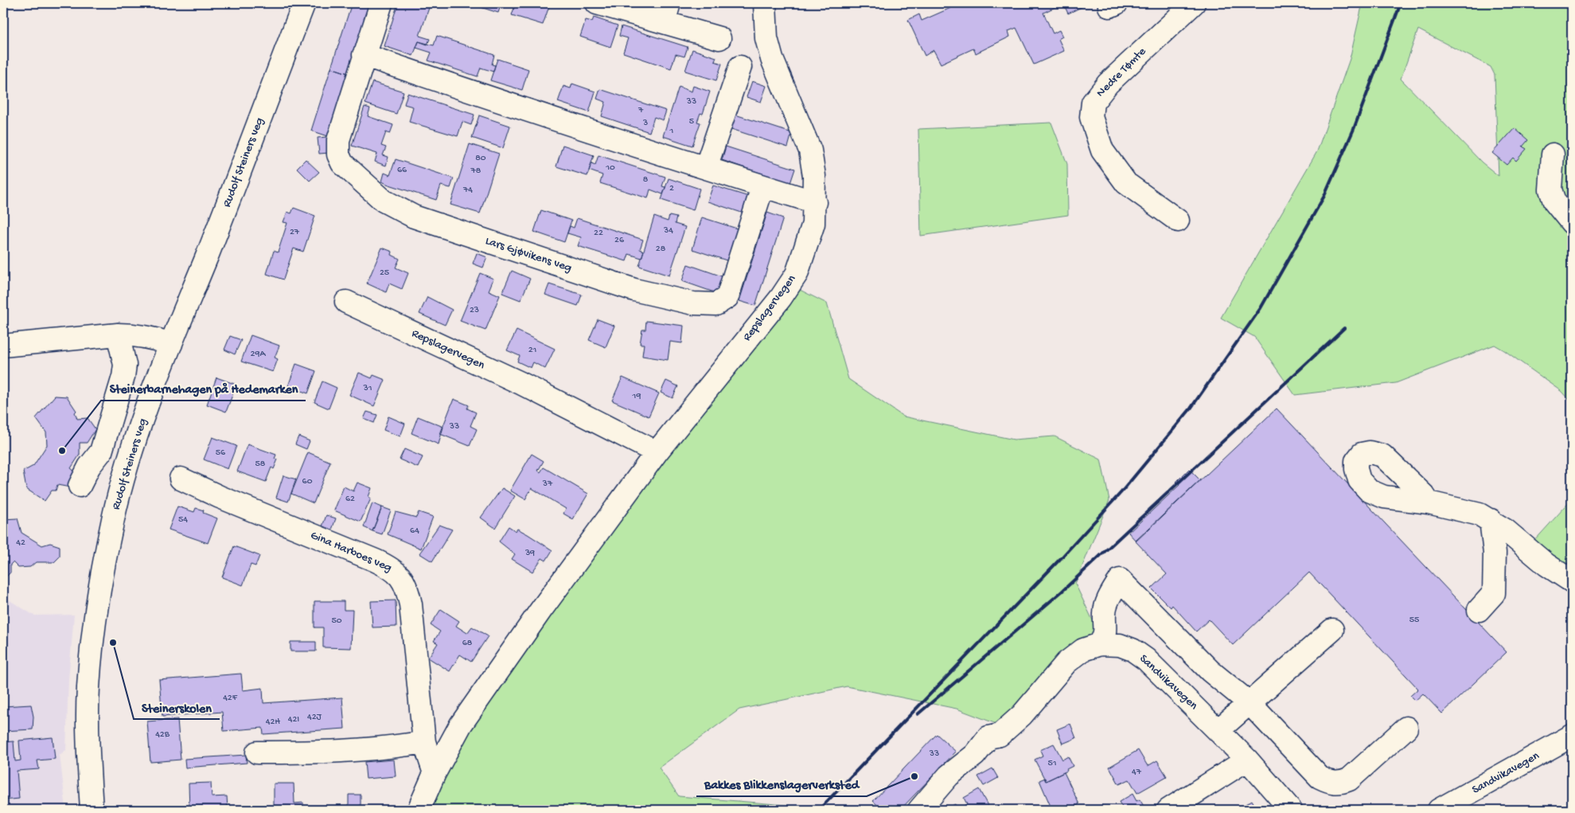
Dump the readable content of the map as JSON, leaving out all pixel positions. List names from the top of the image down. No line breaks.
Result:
{"streets":{"street":["Nedre Tømte","Rudolf Steiners veg","Lars Gjøvikens veg","Repslagervegen","Gina Harboes veg","Sandvikavegen"]},"crossings":[["Repslagervegen","Gina Harboes veg"]],"places":["Steinerbarnehagen på Hedemarken","Steinerskolen","Bakkes Blikkenslagerverksted"],"house_numbers":["33","7","5","3","1","80","10","66","78","8","2","74","34","27","22","26","28","25","23","21","29A","31","19","33","56","58","60","37","62","54","64","42","39","55","50","68","42F","42J","42I","42H","42B","33","51","47"]}
